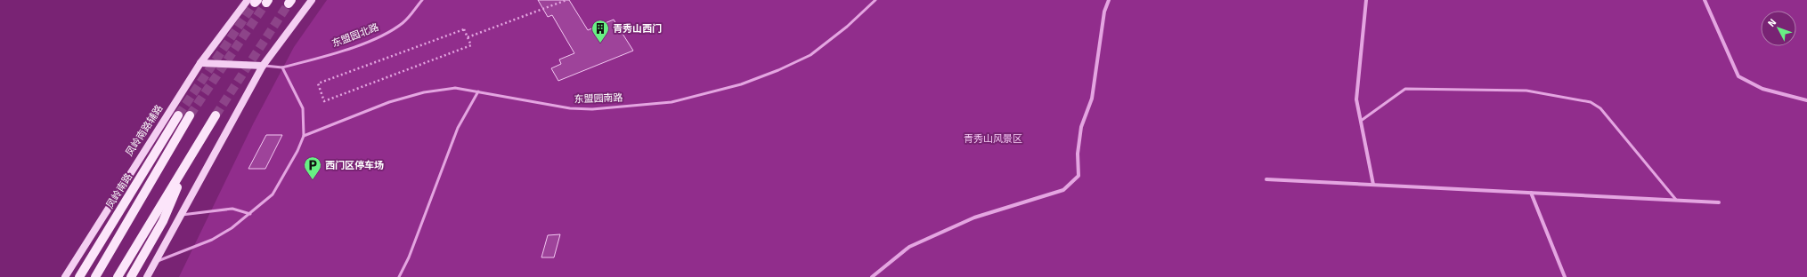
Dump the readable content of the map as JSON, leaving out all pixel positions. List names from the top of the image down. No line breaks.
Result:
{"streets":{"main road":["凤岭南路"],"street":["凤岭南路辅路"],"lane":["东盟园北路","东盟园南路"]},"parks":["青秀山风景区"],"places":{"building":["青秀山西门"],"parking":["西门区停车场"]},"north":"top left"}
